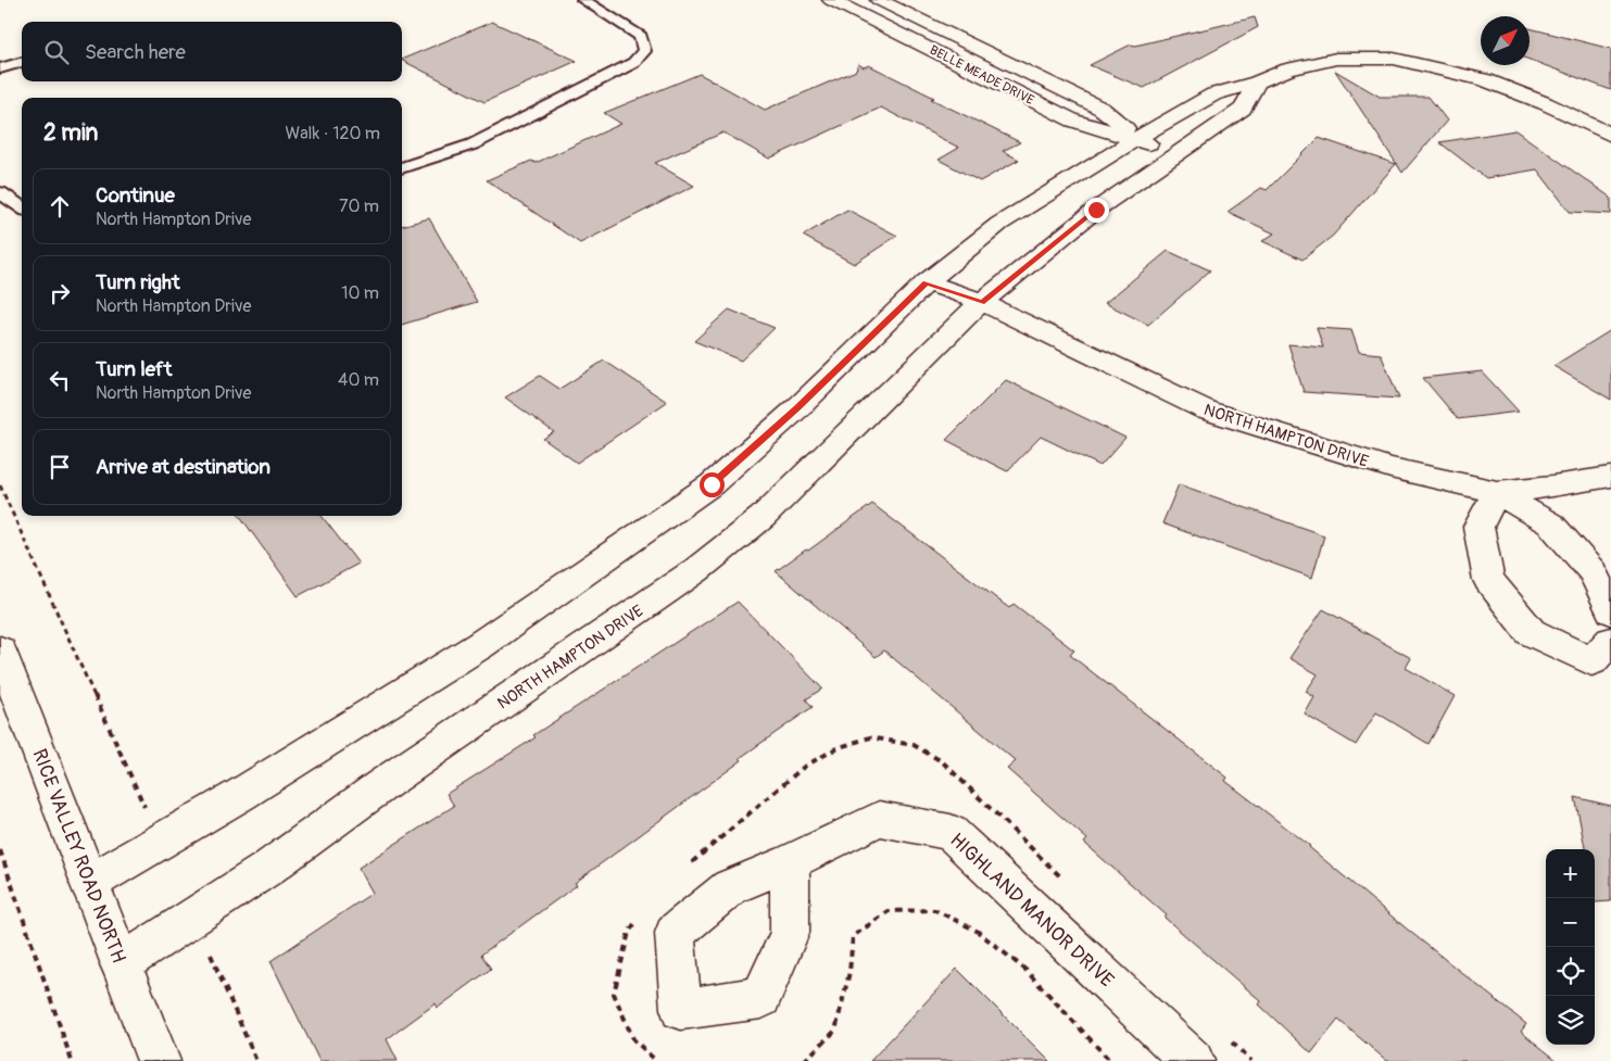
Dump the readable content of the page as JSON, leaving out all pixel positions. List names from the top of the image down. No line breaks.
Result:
{"streets":{"street":["BELLE MEADE DRIVE","NORTH HAMPTON DRIVE","RICE VALLEY ROAD NORTH","HIGHLAND MANOR DRIVE"]},"crossings":[["BELLE MEADE DRIVE","NORTH HAMPTON DRIVE"],["NORTH HAMPTON DRIVE","RICE VALLEY ROAD NORTH"]],"north":"top right","page":{"search":"Search here","heading":["2 min","Walk · 120 m"],"list":[["Continue","North Hampton Drive","70 m"],["Turn right","North Hampton Drive","10 m"],["Turn left","North Hampton Drive","40 m"],"Arrive at destination"],"map_buttons":["+","−"]}}
